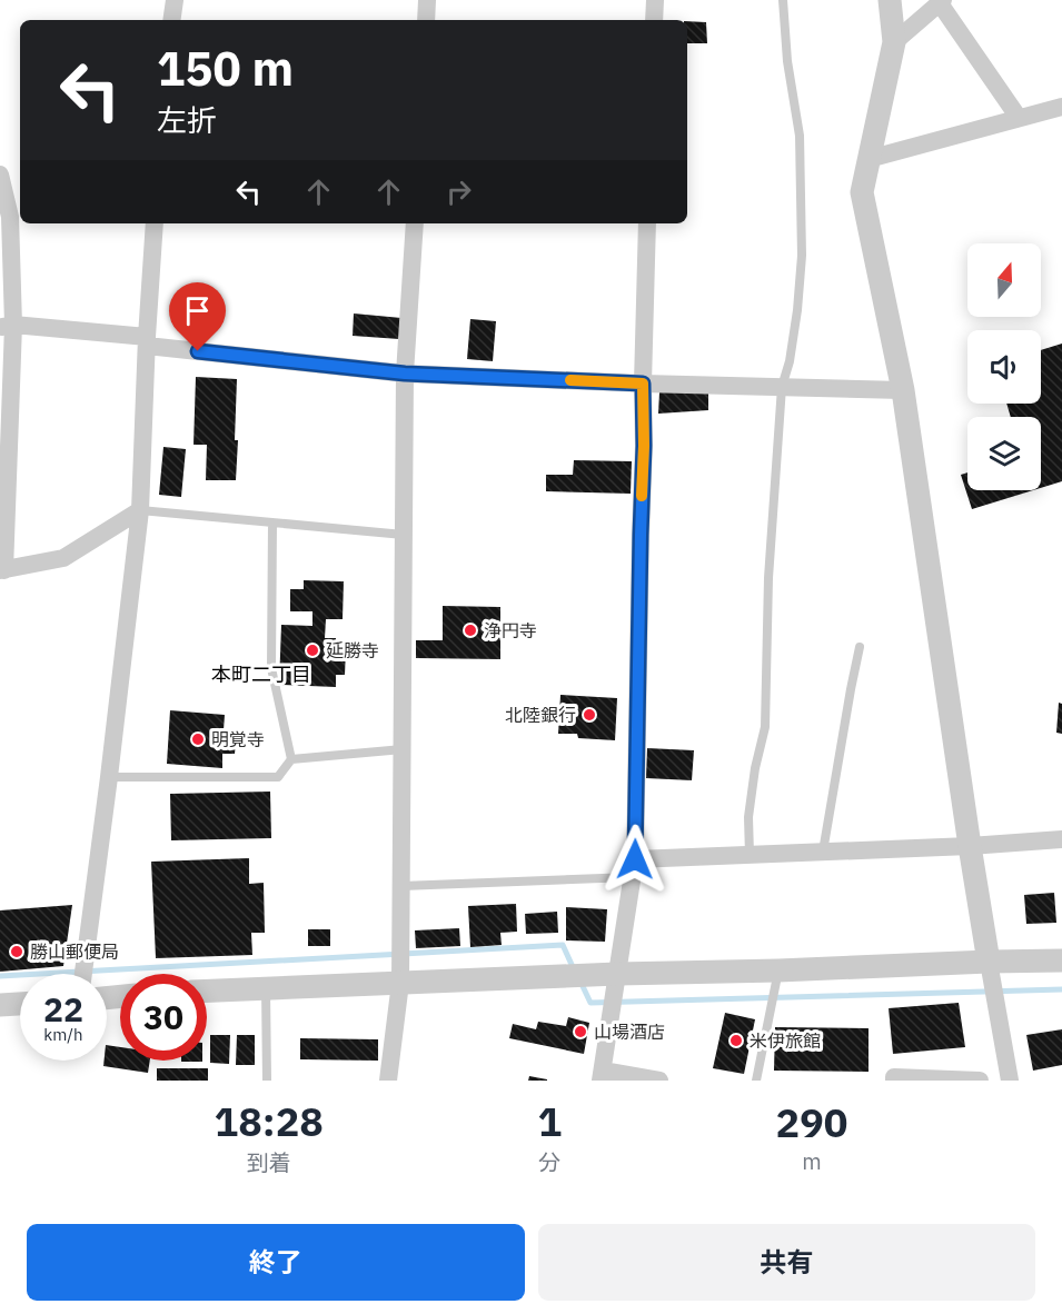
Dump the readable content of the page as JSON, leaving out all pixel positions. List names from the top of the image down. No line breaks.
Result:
{"districts":["本町二丁目"],"places":["浄円寺","延勝寺","北陸銀行","明覚寺","勝山郵便局","山場酒店","米伊旅館"],"north":"top","page":{"turn":["150 m","左折"],"speed":"22 km/h","limit":"30","eta":["18:28","到着","1","分","290","m"],"buttons":["終了","共有"]}}
